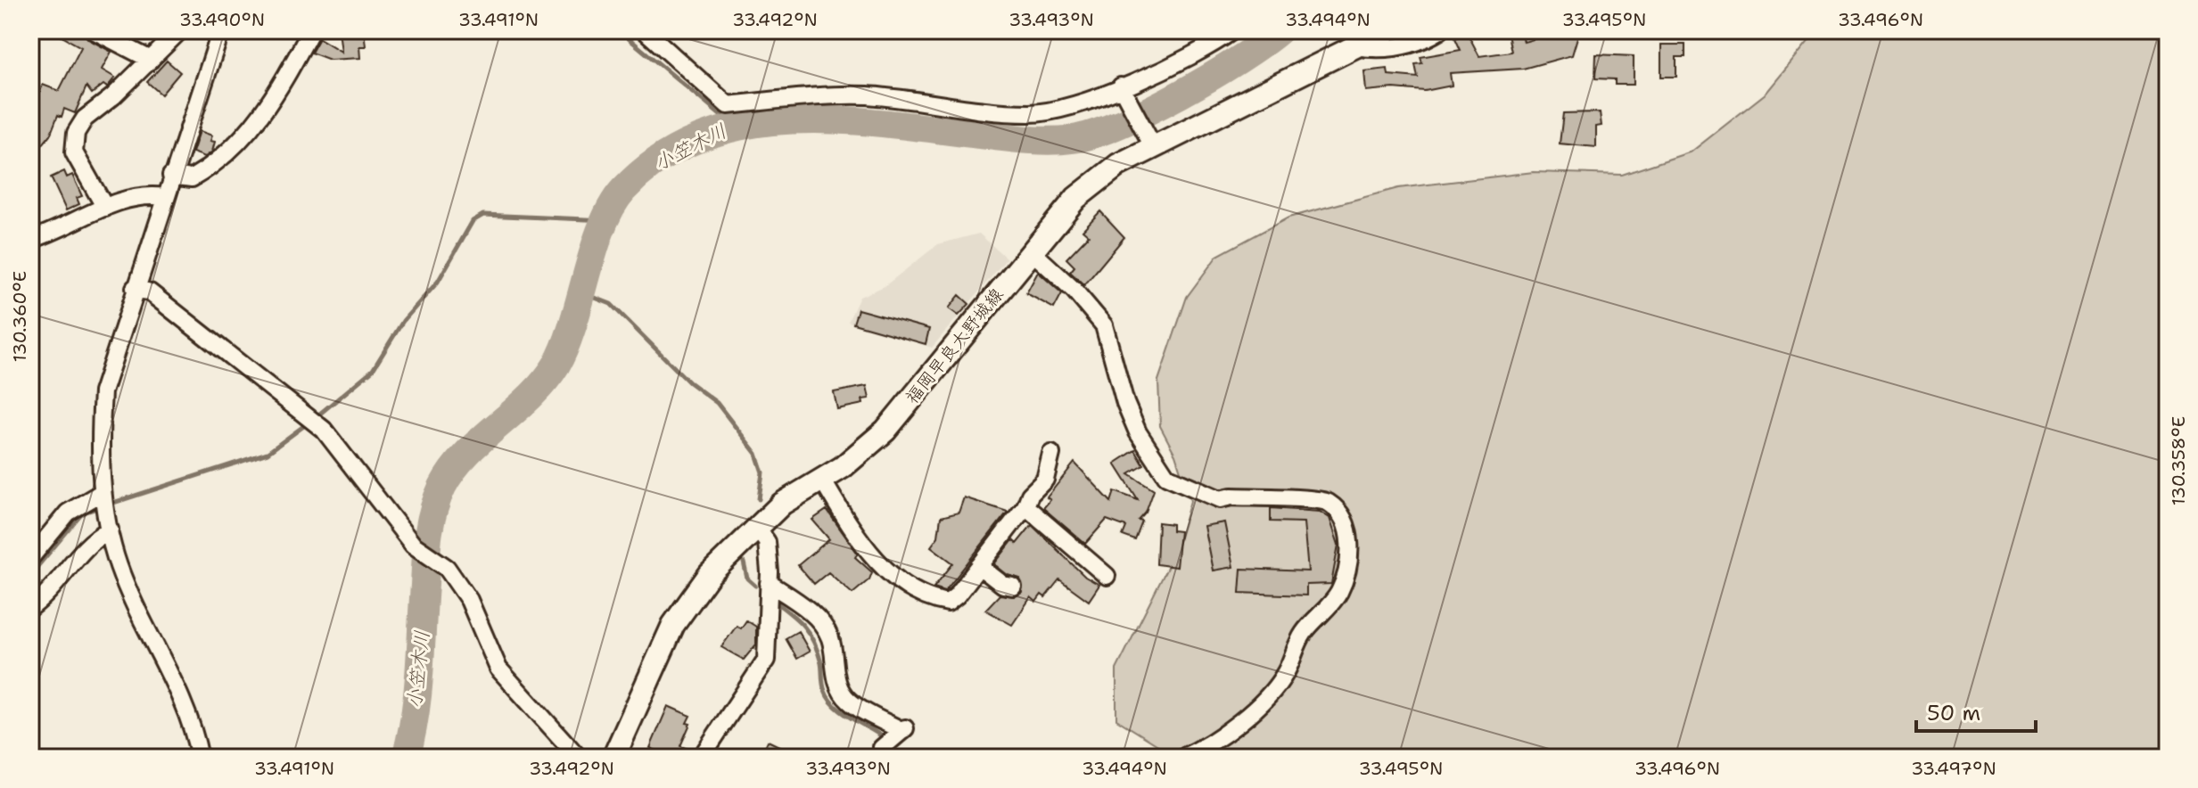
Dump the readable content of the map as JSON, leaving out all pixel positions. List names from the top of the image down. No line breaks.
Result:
{"streets":{"main road":["福岡早良大野城線"]},"water":["小笠木川"],"scale_bar":"50 m","coordinates":["33.490°N","33.491°N","33.492°N","33.493°N","33.494°N","33.495°N","33.496°N","130.360°E","130.358°E","33.497°N"]}
